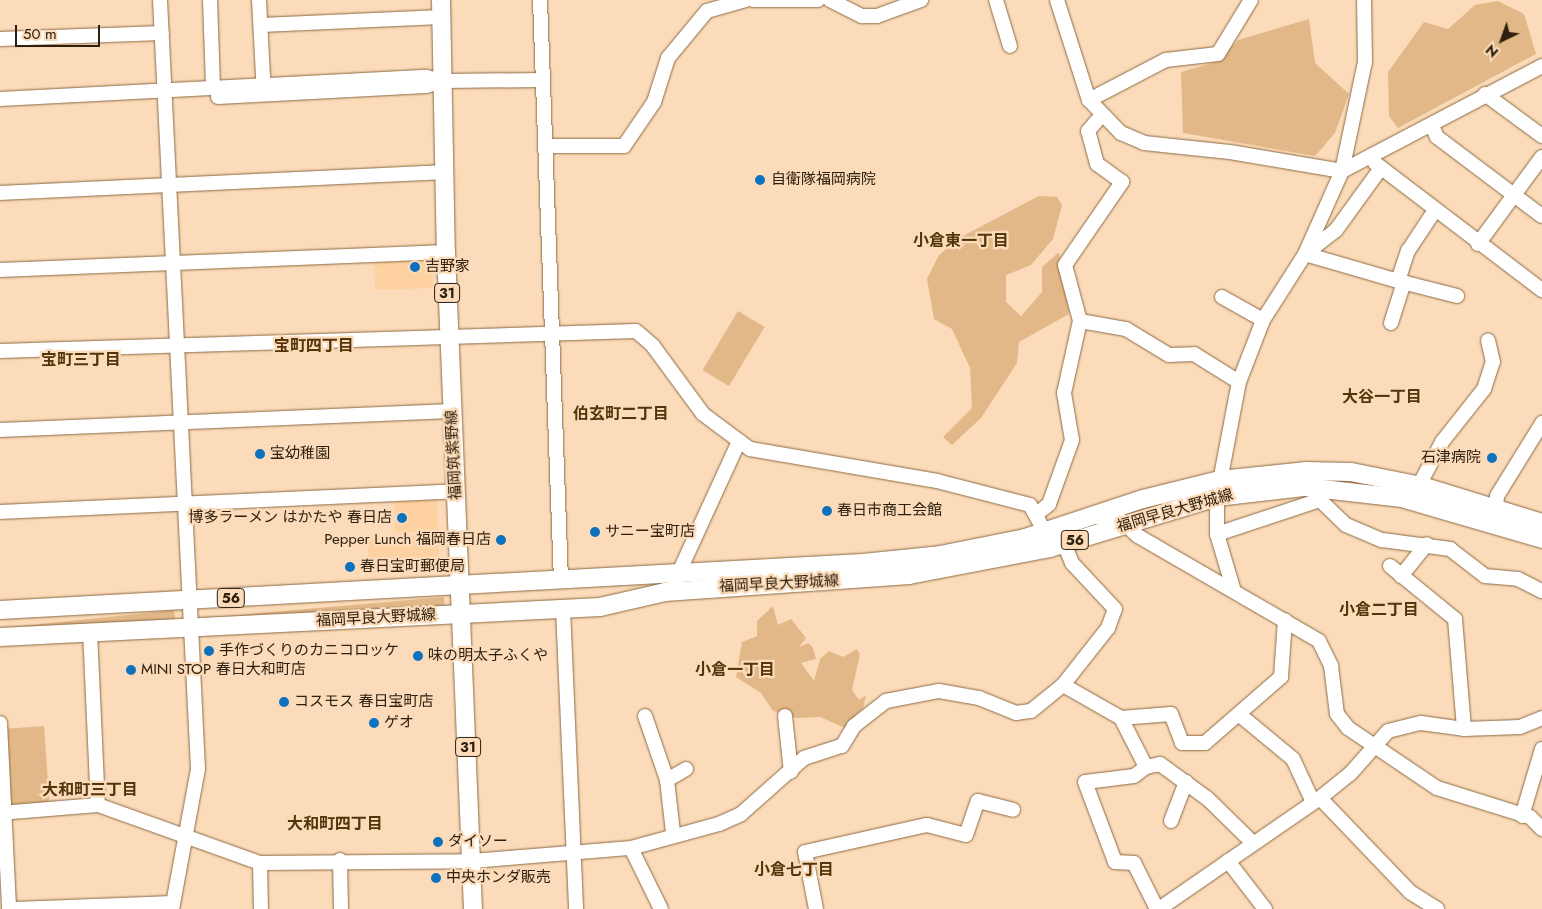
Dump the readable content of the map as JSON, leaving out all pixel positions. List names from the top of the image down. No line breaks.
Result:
{"streets":{"main road":["31","福岡筑紫野線","福岡早良大野城線","56"]},"crossings":[["福岡筑紫野線","福岡早良大野城線"]],"districts":["小倉東一丁目","宝町四丁目","宝町三丁目","大谷一丁目","伯玄町二丁目","小倉二丁目","小倉一丁目","大和町三丁目","大和町四丁目","小倉七丁目"],"places":["自衛隊福岡病院","吉野家","宝幼稚園","石津病院","春日市商工会館","博多ラーメン はかたや 春日店","サニー宝町店","Pepper Lunch 福岡春日店","春日宝町郵便局","手作づくりのカニコロッケ","味の明太子ふくや","MINI STOP 春日大和町店","コスモス 春日宝町店","ゲオ","ダイソー","中央ホンダ販売"],"scale_bar":"50 m","north":"bottom left"}
